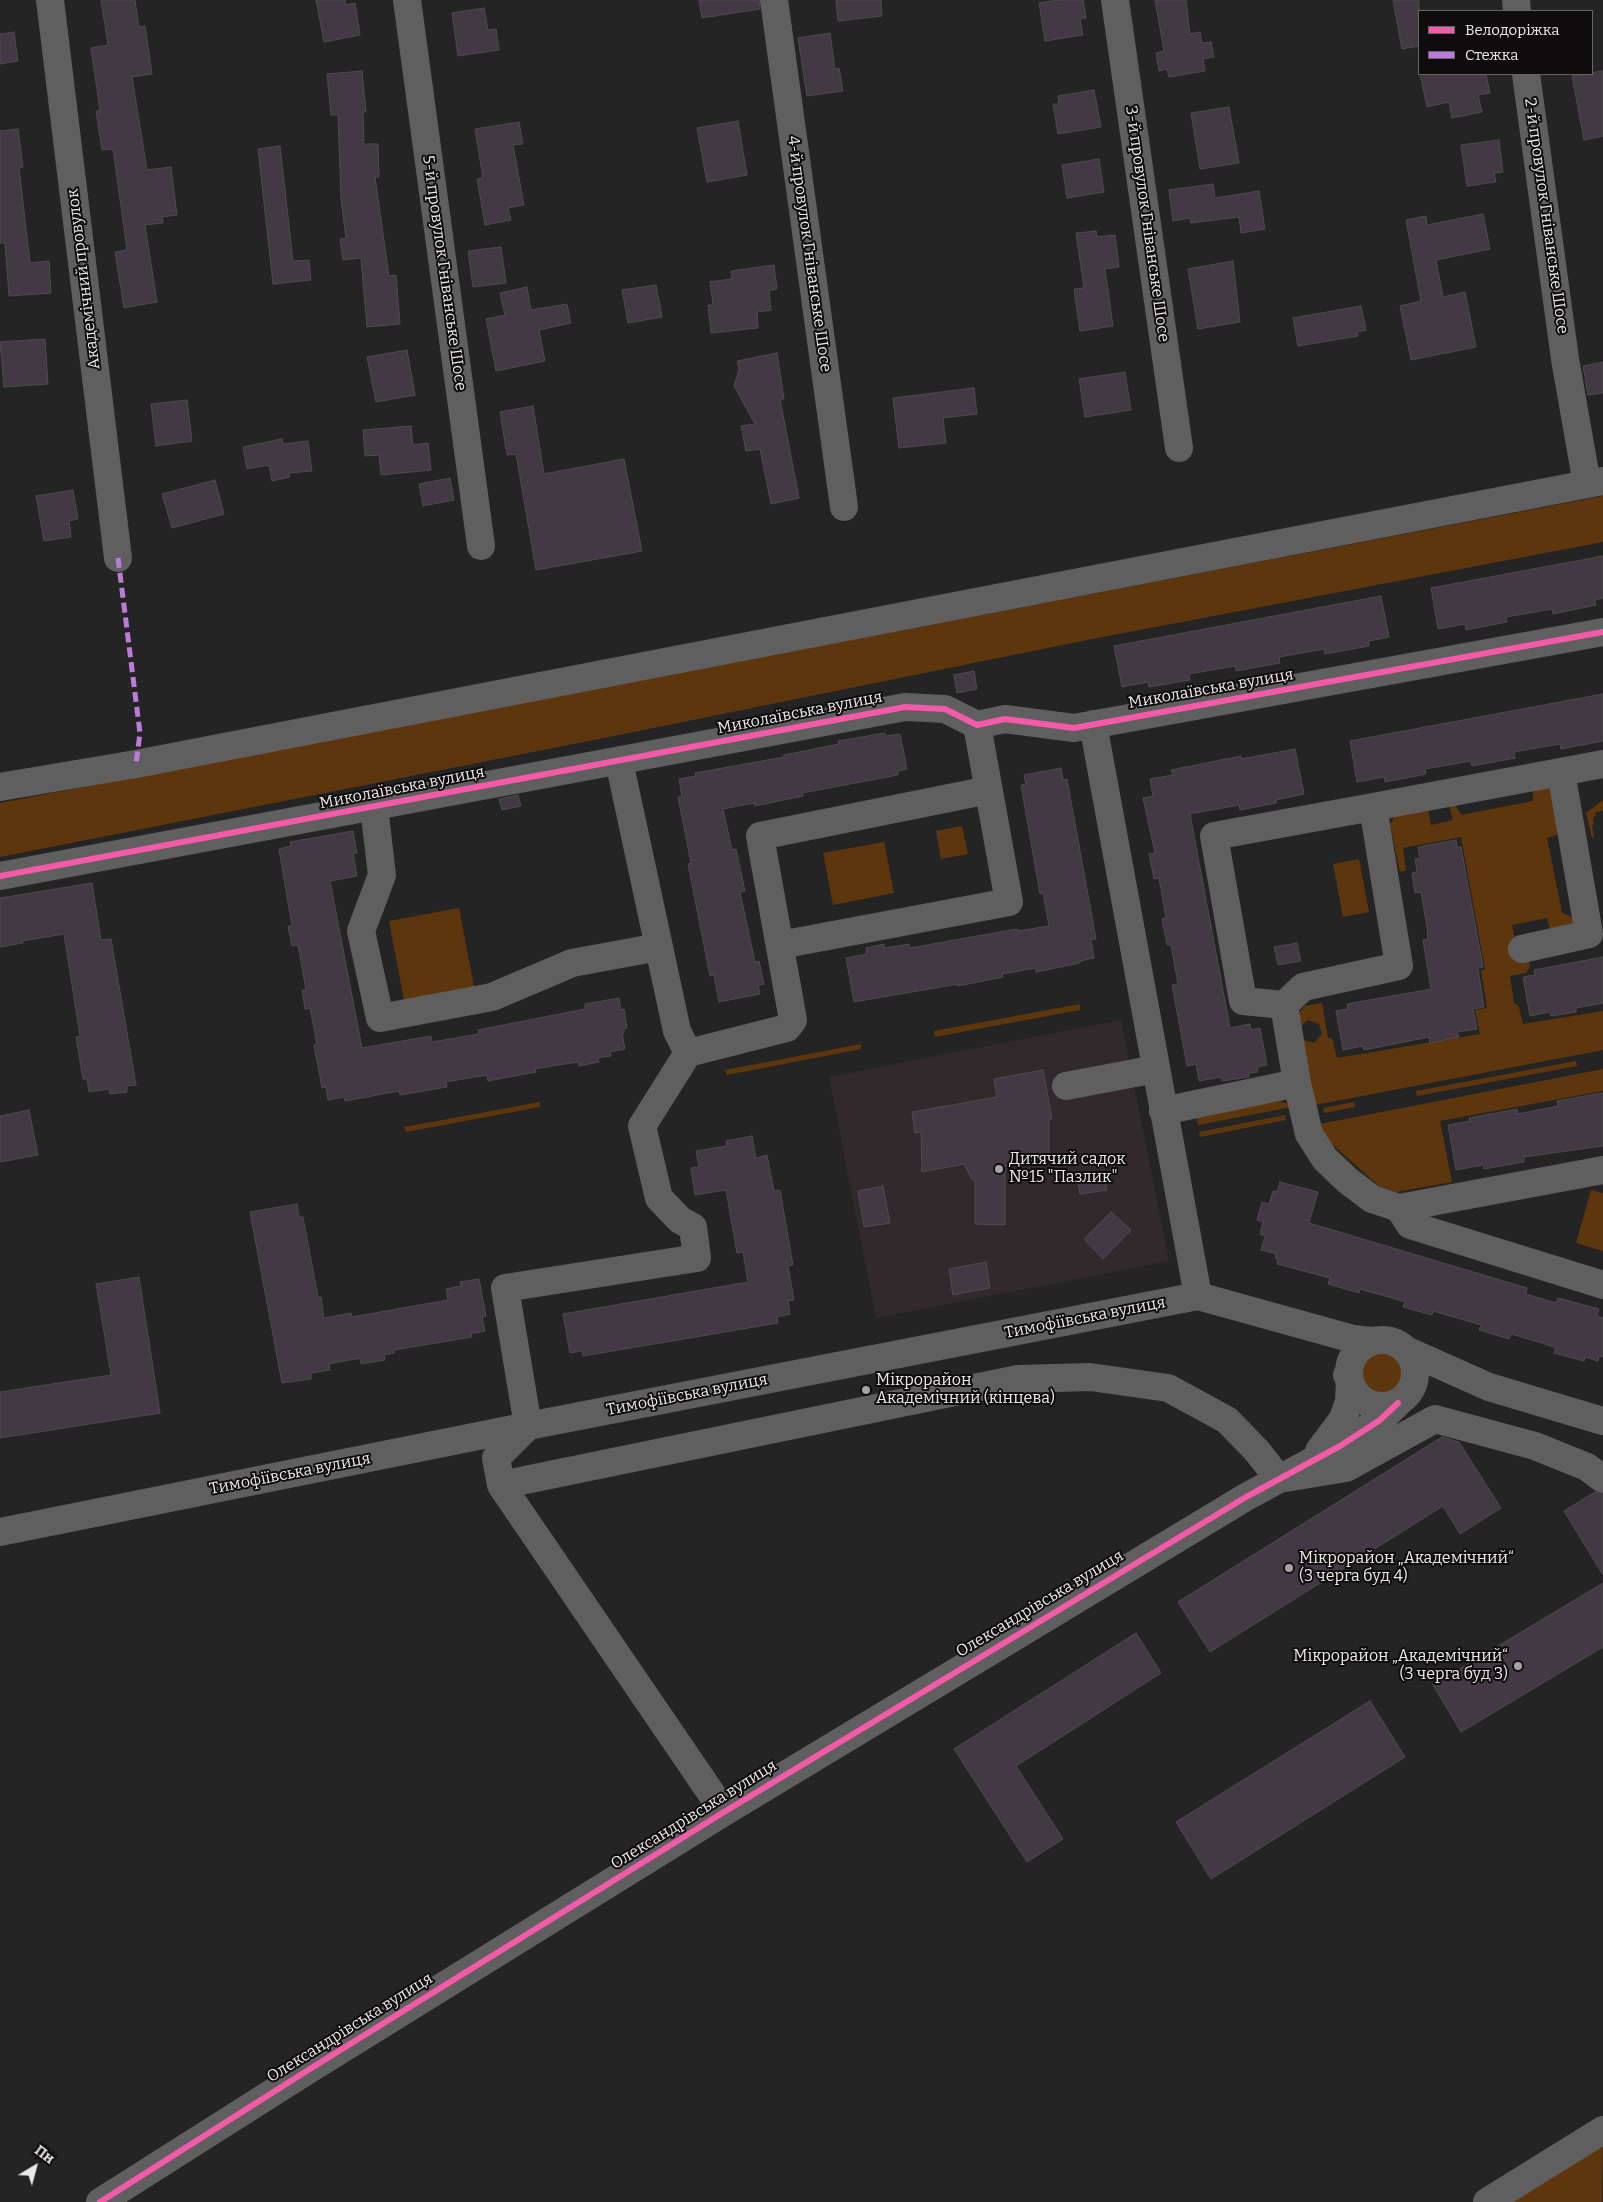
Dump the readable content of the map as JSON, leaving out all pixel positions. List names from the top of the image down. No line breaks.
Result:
{"streets":{"street":["2-й провулок Гніванське Шосе","3-й провулок Гніванське Шосе","4-й провулок Гніванське Шосе","5-й провулок Гніванське Шосе","Академічний провулок","Миколаївська вулиця","Тимофіївська вулиця","Олександрівська вулиця"]},"crossings":[["Тимофіївська вулиця","Олександрівська вулиця"]],"places":["Дитячий садок №15 \"Пазлик\"","Мікрорайон Академічний (кінцева)","Мікрорайон „Академічний“ (3 черга буд 4)","Мікрорайон „Академічний“ (3 черга буд 3)"],"legend":["Велодоріжка","Стежка"],"north":"top right"}
